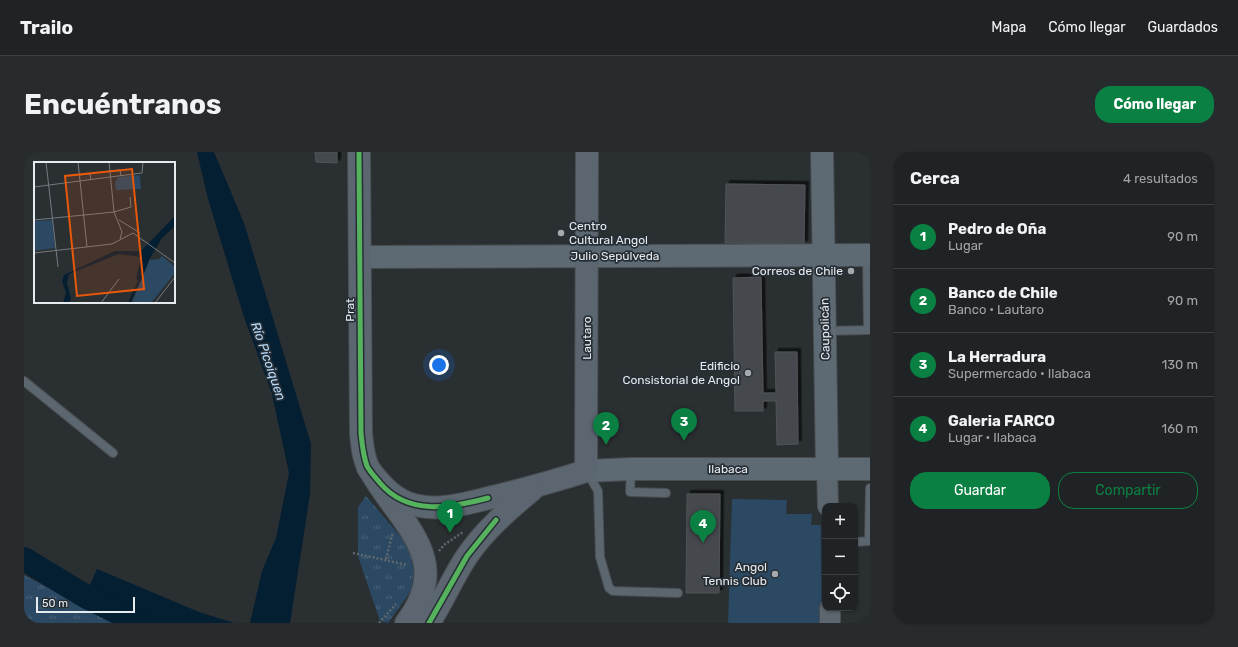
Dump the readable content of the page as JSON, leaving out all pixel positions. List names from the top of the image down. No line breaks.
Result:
{"streets":{"main road":["Julio Sepúlveda","Prat","Caupolicán","Lautaro","Ilabaca"]},"crossings":[["Julio Sepúlveda","Prat"],["Julio Sepúlveda","Caupolicán"],["Julio Sepúlveda","Lautaro"],["Caupolicán","Ilabaca"],["Lautaro","Ilabaca"]],"water":["Río Picoiquen"],"places":["Centro Cultural Angol","Correos de Chile","Edificio Consistorial de Angol","Angol Tennis Club"],"scale_bar":"50 m","page":{"header":"Trailo","nav":["Mapa","Cómo llegar","Guardados"],"buttons":["Cómo llegar",["Guardar","Compartir"]],"title":"Encuéntranos","heading":["Cerca","4 resultados"],"list":[{"mark":"1","name":"Pedro de Oña","note":"Lugar","value":"90 m"},{"mark":"2","name":"Banco de Chile","note":"Banco · Lautaro","value":"90 m"},{"mark":"3","name":"La Herradura","note":"Supermercado · Ilabaca","value":"130 m"},{"mark":"4","name":"Galeria FARCO","note":"Lugar · Ilabaca","value":"160 m"}],"pins":["3","2","1","4"],"map_buttons":["+","−"],"scale":"50 m"}}
